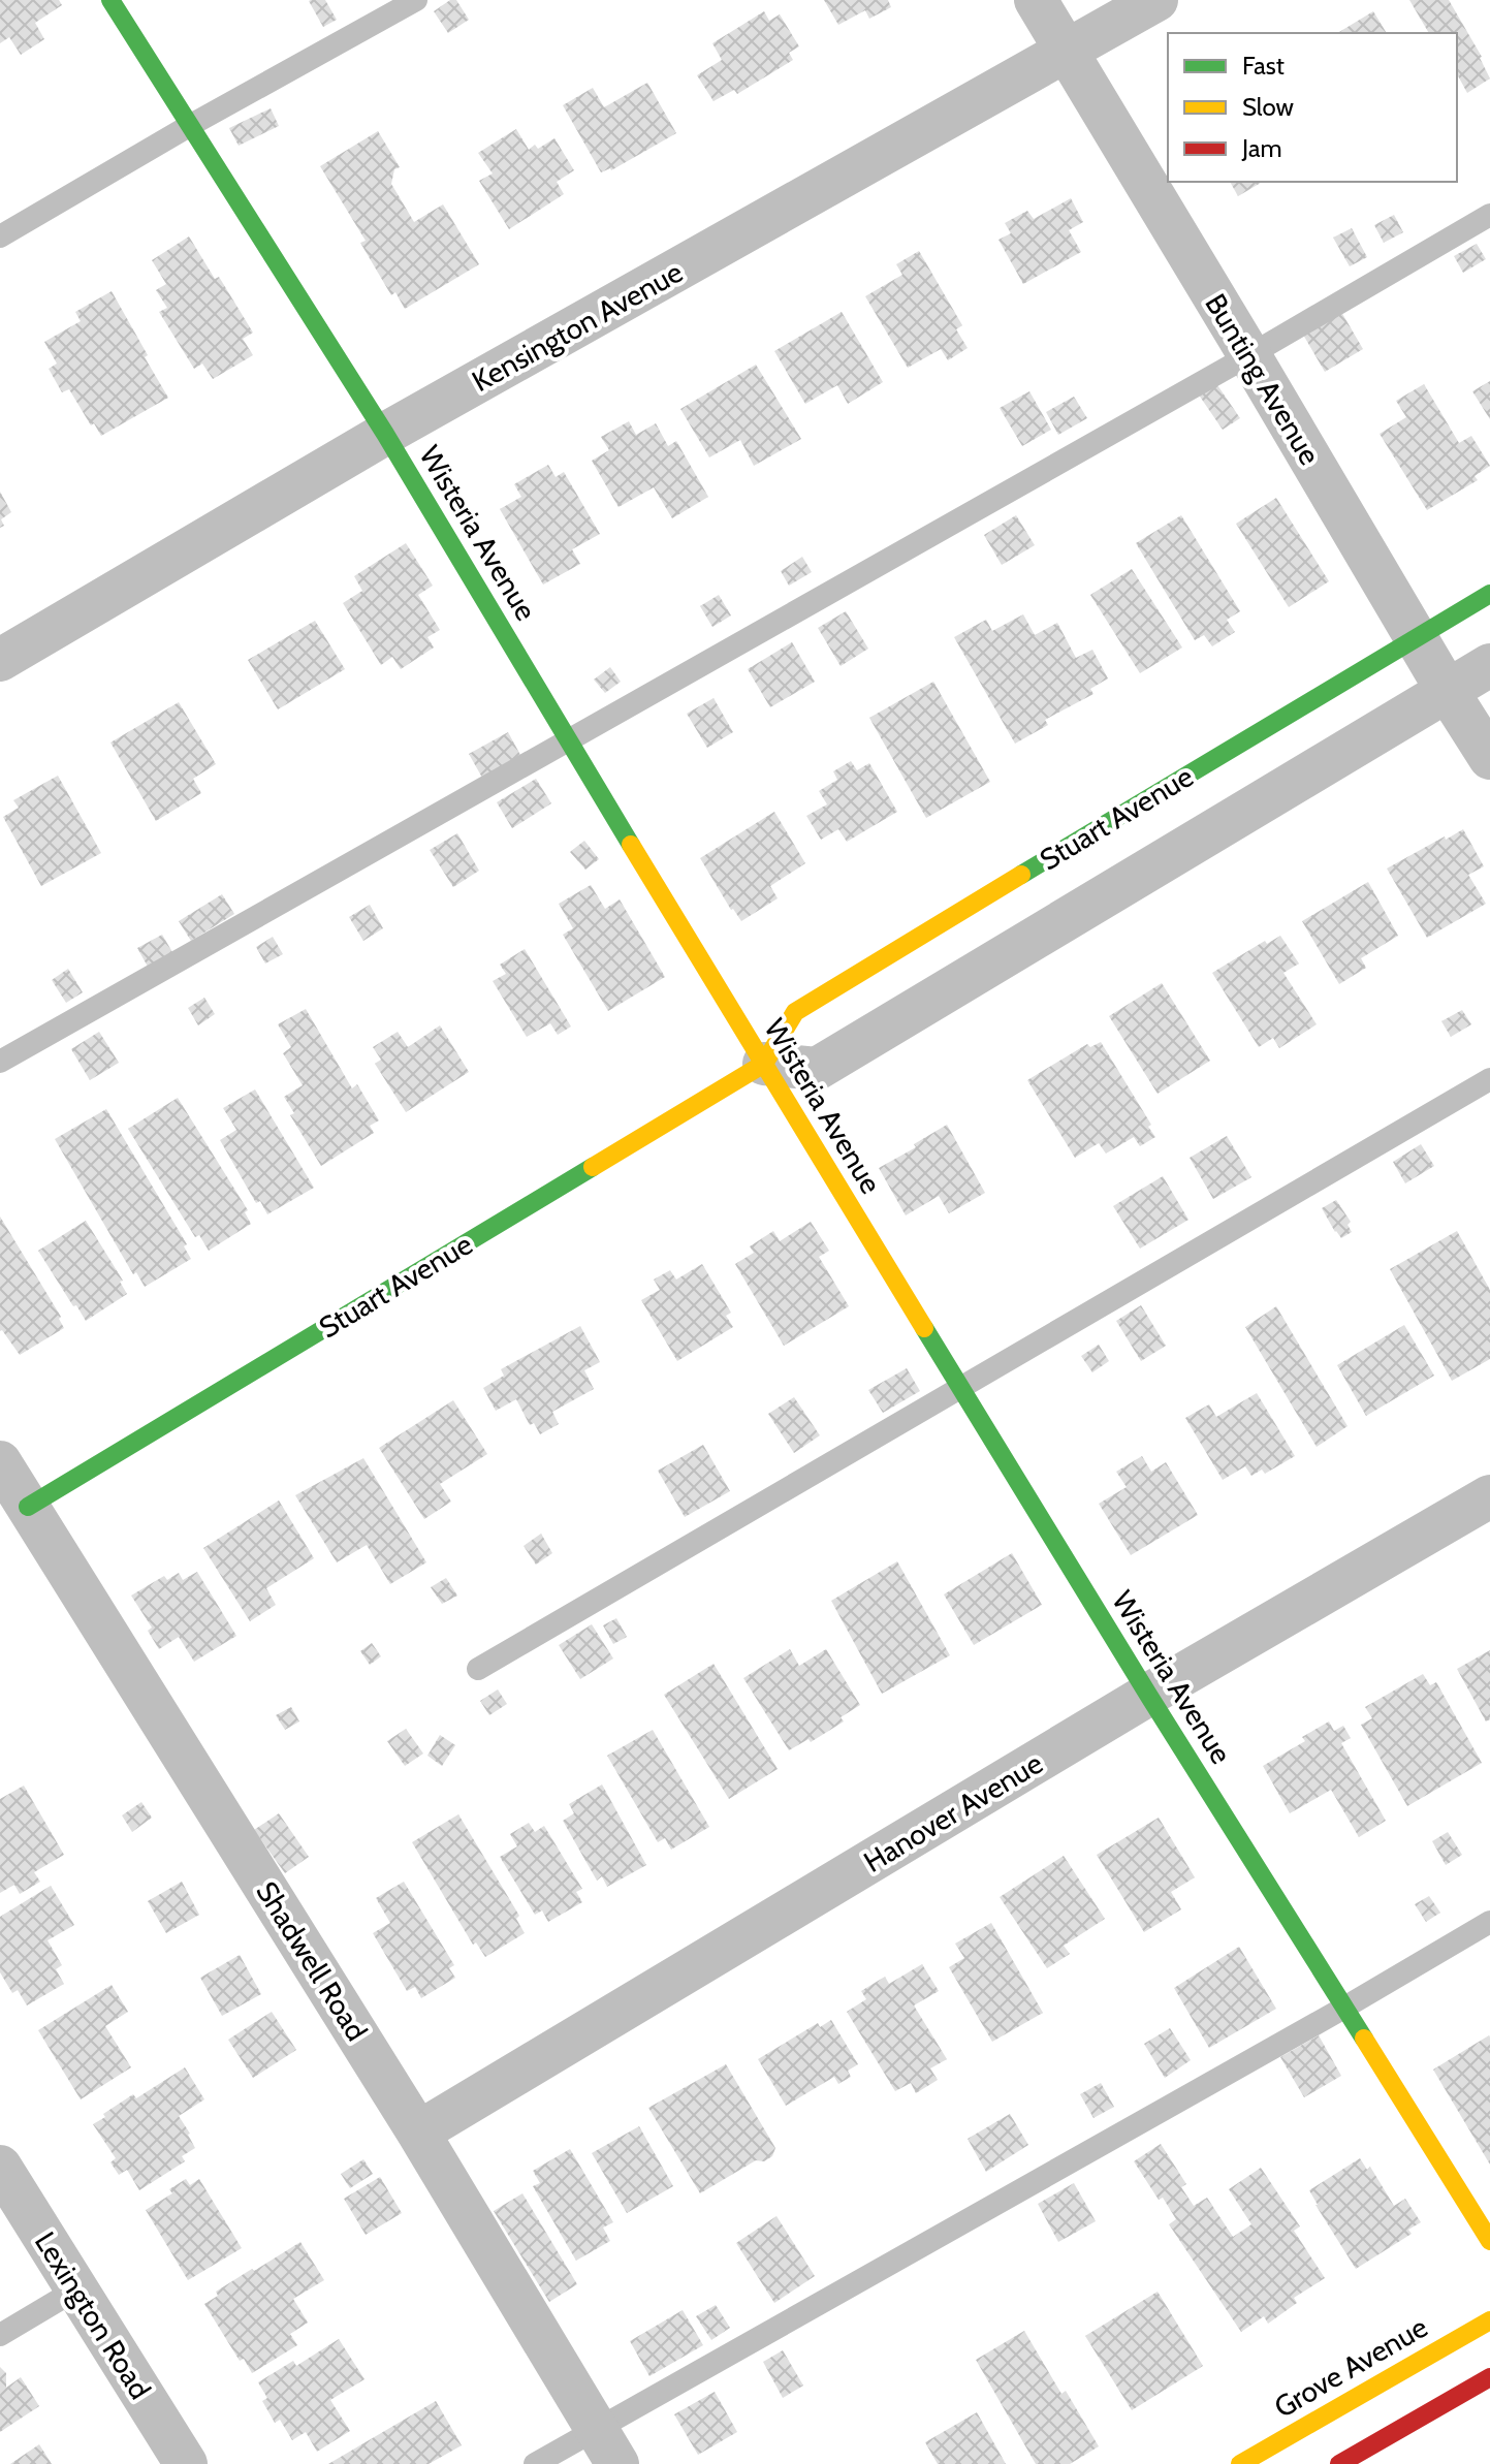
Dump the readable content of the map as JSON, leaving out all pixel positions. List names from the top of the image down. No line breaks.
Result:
{"streets":{"street":["Kensington Avenue","Bunting Avenue","Wisteria Avenue","Stuart Avenue","Hanover Avenue","Shadwell Road","Lexington Road","Grove Avenue"]},"crossings":[["Kensington Avenue","Bunting Avenue"],["Kensington Avenue","Wisteria Avenue"],["Bunting Avenue","Stuart Avenue"],["Wisteria Avenue","Stuart Avenue"],["Wisteria Avenue","Hanover Avenue"],["Stuart Avenue","Shadwell Road"],["Hanover Avenue","Shadwell Road"]],"legend":["Fast","Slow","Jam"]}
